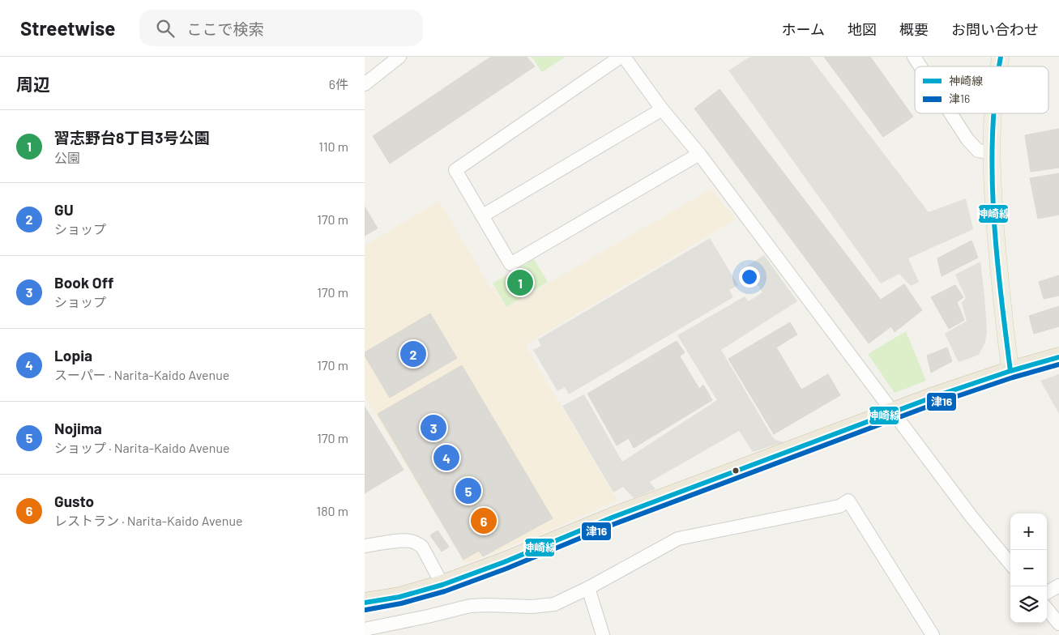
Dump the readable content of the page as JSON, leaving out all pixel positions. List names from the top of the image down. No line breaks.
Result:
{"lines":["transit line 神崎線","transit line 津16"],"legend":["神崎線","津16"],"page":{"header":"Streetwise","search":"ここで検索","nav":["ホーム","地図","概要","お問い合わせ"],"heading":["周辺","6件"],"list":[{"mark":"1","name":"習志野台8丁目3号公園","note":"公園","value":"110 m"},{"mark":"2","name":"GU","note":"ショップ","value":"170 m"},{"mark":"3","name":"Book Off","note":"ショップ","value":"170 m"},{"mark":"4","name":"Lopia","note":"スーパー · Narita-Kaido Avenue","value":"170 m"},{"mark":"5","name":"Nojima","note":"ショップ · Narita-Kaido Avenue","value":"170 m"},{"mark":"6","name":"Gusto","note":"レストラン · Narita-Kaido Avenue","value":"180 m"}],"pins":["1","2","3","4","5","6"],"map_buttons":["+","−"]}}
